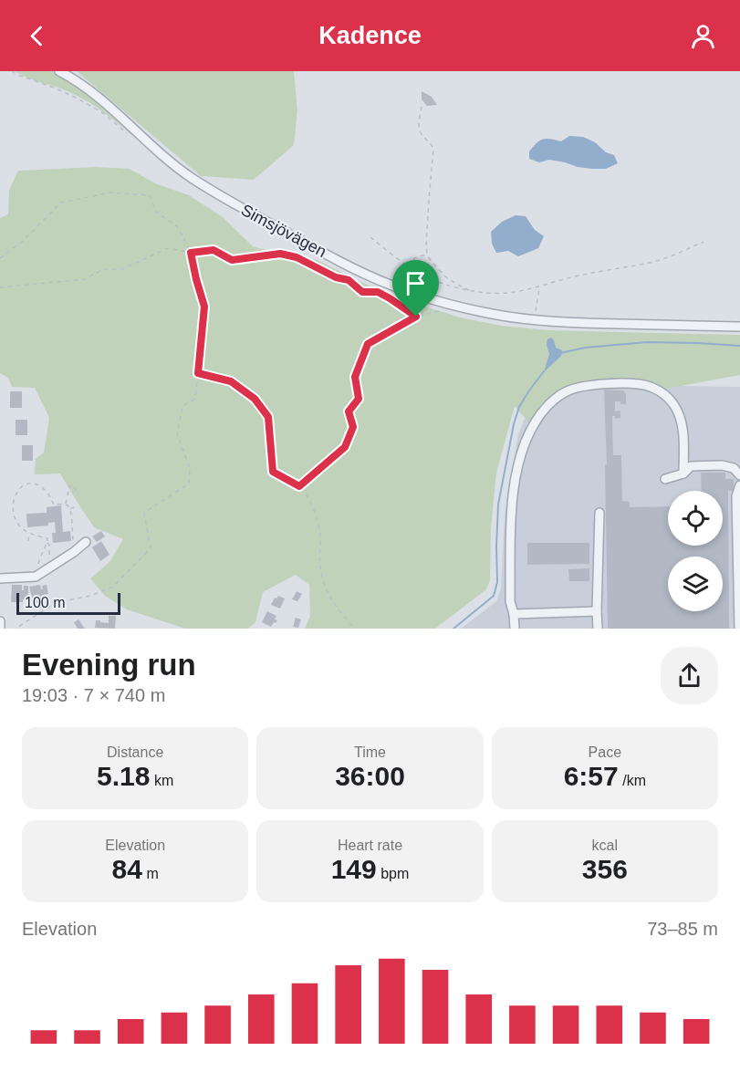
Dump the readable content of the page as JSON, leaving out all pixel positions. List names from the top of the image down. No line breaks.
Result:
{"streets":{"street":["Simsjövägen"]},"scale_bar":"100 m","page":{"header":"Kadence","scale":"100 m","heading":["Evening run","19:03 · 7 × 740 m"],"stats":[["Distance","5.18 km"],["Time","36:00"],["Pace","6:57 /km"],["Elevation","84 m"],["Heart rate","149 bpm"],["kcal","356"]],"chart":["Elevation","73–85 m"]}}
